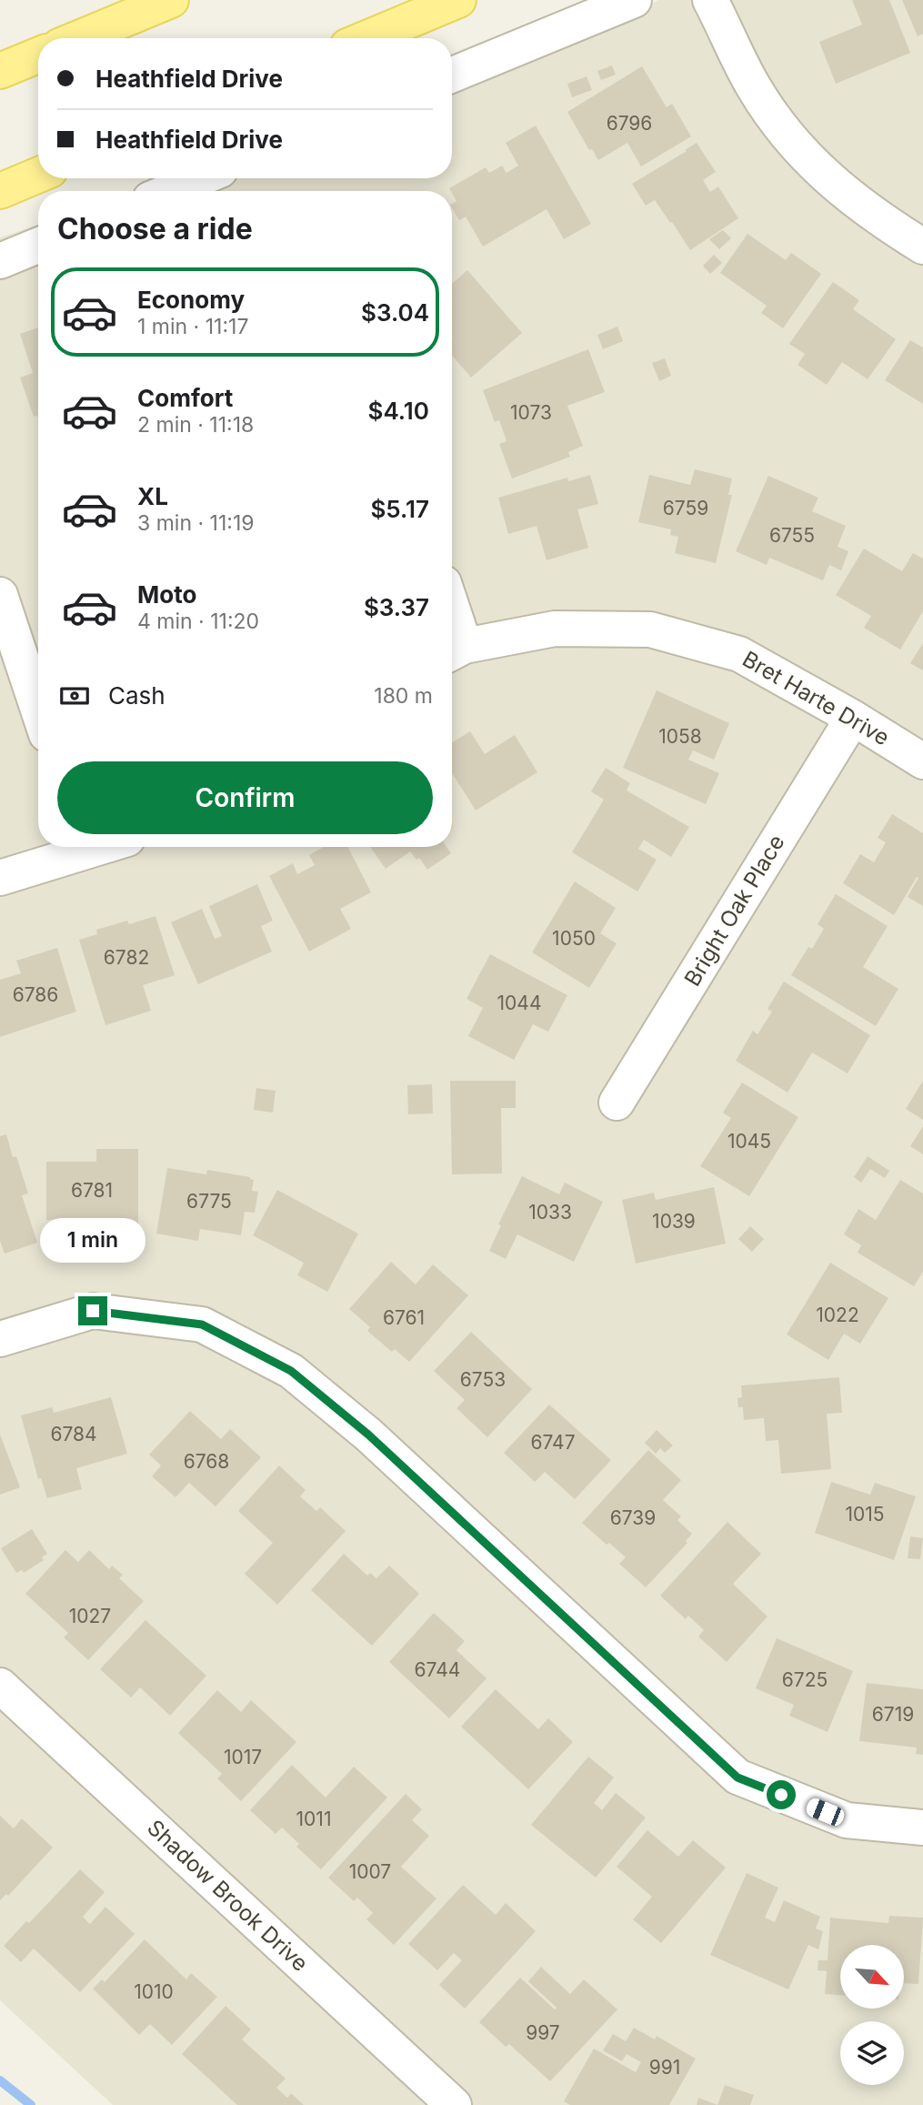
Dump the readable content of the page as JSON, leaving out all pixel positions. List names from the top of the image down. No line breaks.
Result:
{"streets":{"street":["Bret Harte Drive","Bright Oak Place","Shadow Brook Drive"]},"crossings":[["Bret Harte Drive","Bright Oak Place"]],"house_numbers":["6796","1073","6759","6755","1058","1050","6782","6786","1044","1045","6781","6775","1033","1039","1022","6761","6753","6784","6747","6768","1015","6739","1027","6744","6725","6719","1017","1011","1007","1010","997","991"],"north":"bottom right","page":{"banner":["Heathfield Drive","Heathfield Drive"],"heading":"Choose a ride","list":[{"name":"Economy","note":"1 min · 11:17","value":"$3.04"},{"name":"Comfort","note":"2 min · 11:18","value":"$4.10"},{"name":"XL","note":"3 min · 11:19","value":"$5.17"},{"name":"Moto","note":"4 min · 11:20","value":"$3.37"}],"pay":["Cash","180 m"],"buttons":"Confirm","bubble":"1 min"}}
